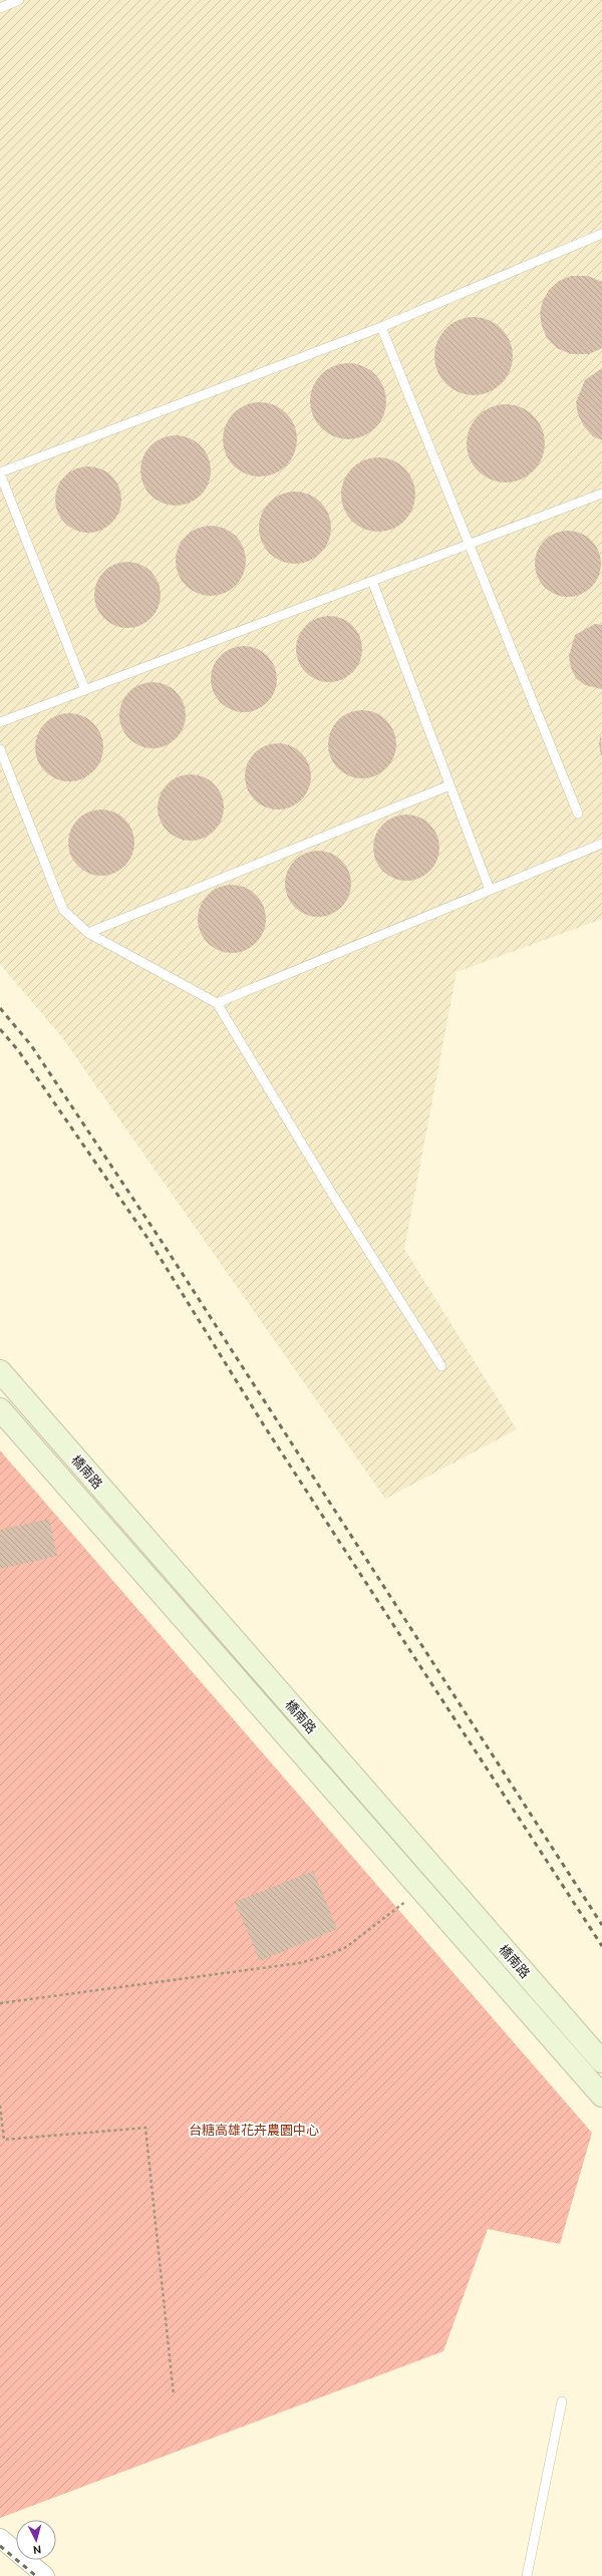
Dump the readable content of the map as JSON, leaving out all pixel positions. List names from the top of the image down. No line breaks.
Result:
{"streets":{"street":["橋南路"]},"parks":["台糖高雄花卉農園中心"],"north":"bottom"}
